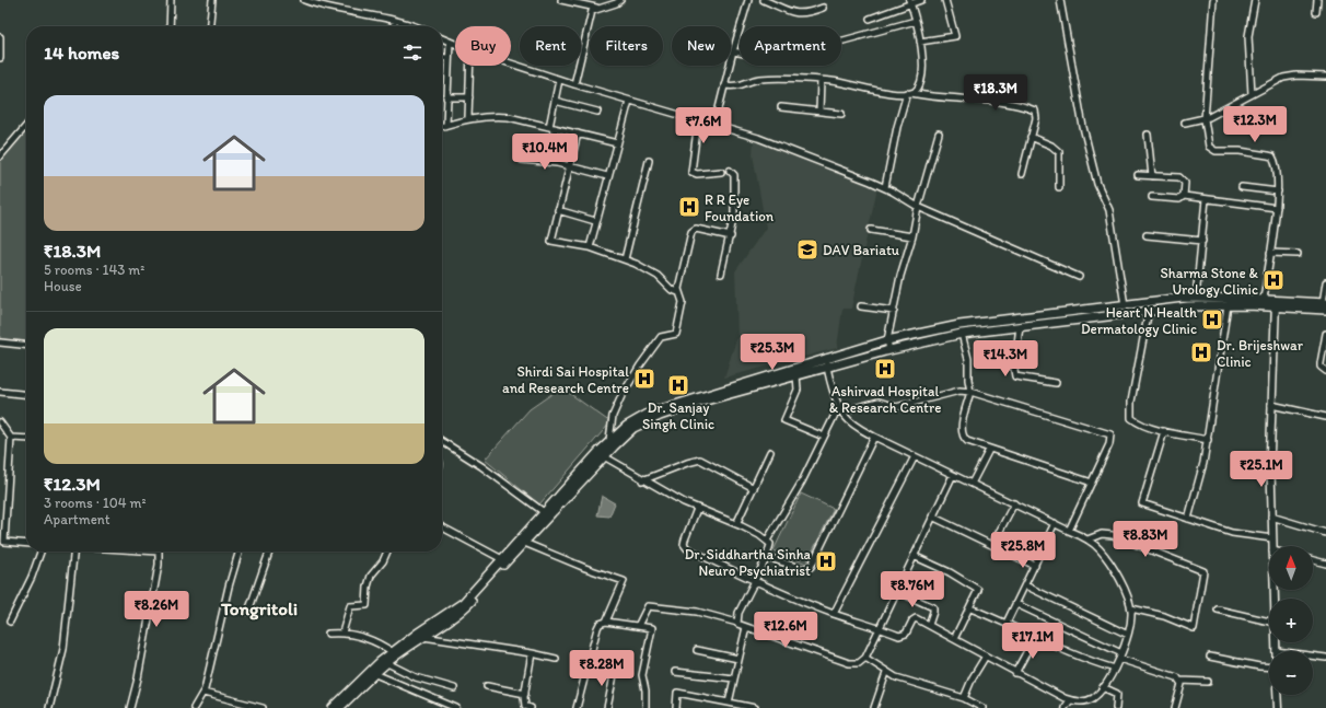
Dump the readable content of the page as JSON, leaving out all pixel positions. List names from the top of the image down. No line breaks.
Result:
{"districts":["Tongritoli"],"places":{"hospital":["R R Eye Foundation","Sharma Stone & Urology Clinic","Heart N Health Dermatology Clinic","Dr. Brijeshwar Clinic","Ashirvad Hospital & Research Centre","Shirdi Sai Hospital and Research Centre","Dr. Sanjay Singh Clinic","Dr. Siddhartha Sinha Neuro Psychiatrist"],"school or university":["DAV Bariatu"]},"north":"top","page":{"chip":["Buy","Rent","Filters","New","Apartment"],"heading":"14 homes","price":["₹18.3M","₹12.3M","₹7.6M","₹10.4M","₹25.3M","₹14.3M","₹25.1M","₹8.83M","₹25.8M","₹8.76M","₹8.26M","₹12.6M","₹17.1M","₹8.28M"],"list":[{"name":"₹18.3M","note":"5 rooms · 143 m² · House"},{"name":"₹12.3M","note":"3 rooms · 104 m² · Apartment"}],"map_buttons":["+","−"]}}
